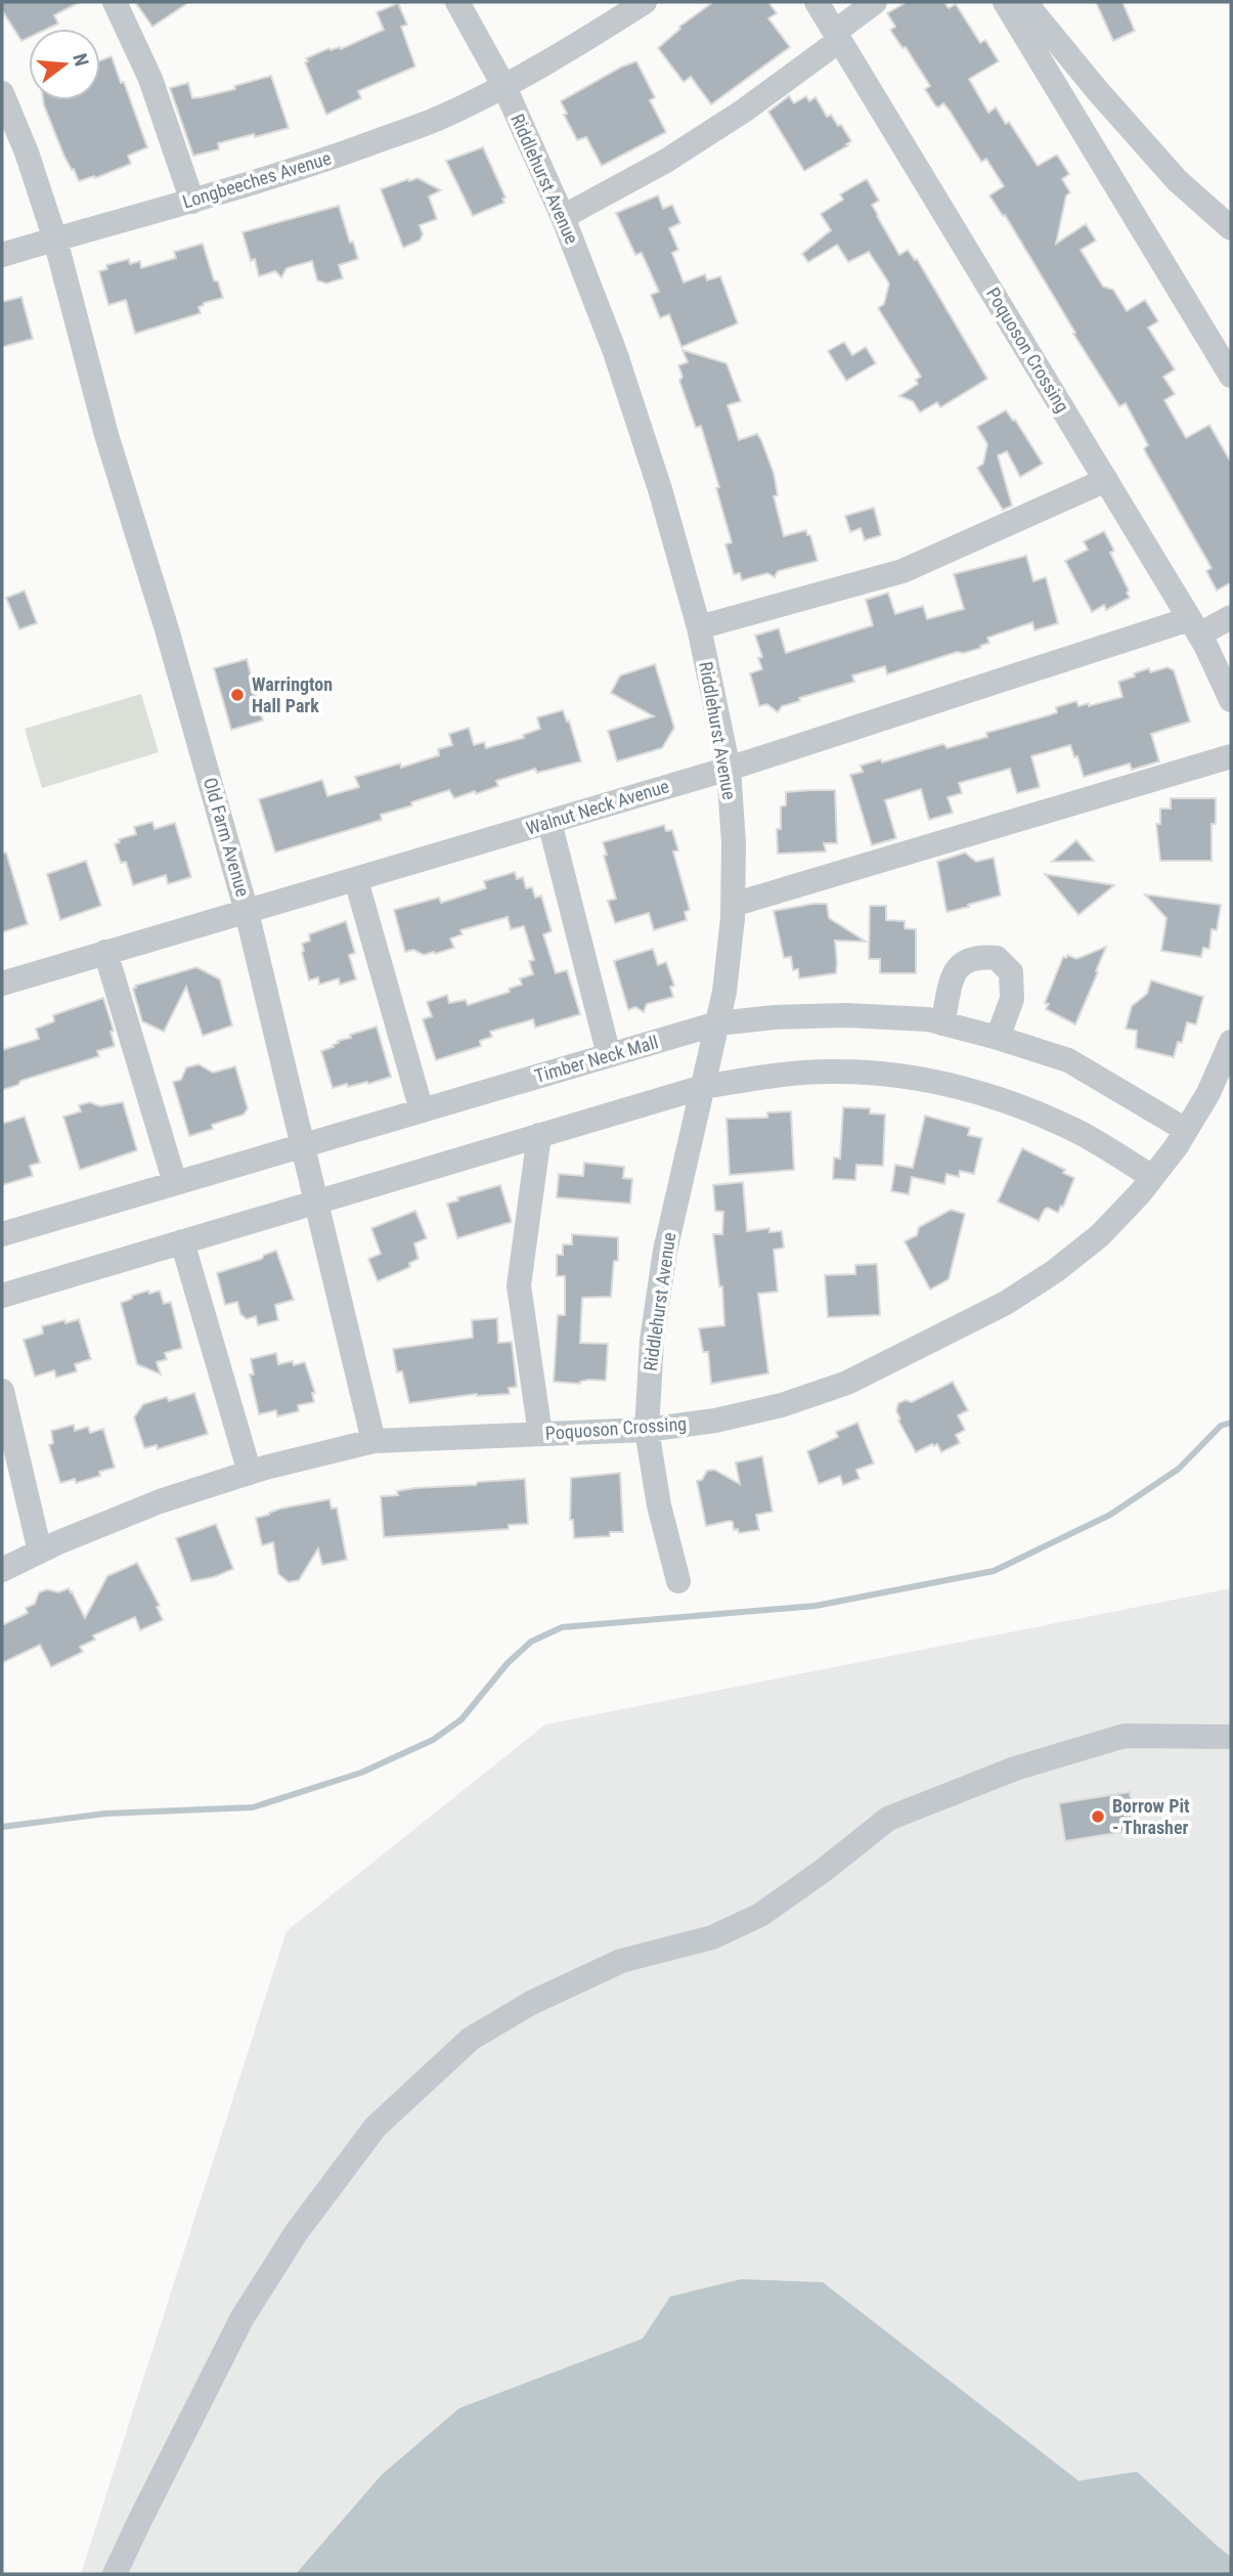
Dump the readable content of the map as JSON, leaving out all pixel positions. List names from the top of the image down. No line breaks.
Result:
{"streets":{"street":["Riddlehurst Avenue","Longbeeches Avenue","Poquoson Crossing","Walnut Neck Avenue","Old Farm Avenue","Timber Neck Mall"]},"crossings":[["Riddlehurst Avenue","Longbeeches Avenue"],["Riddlehurst Avenue","Poquoson Crossing"],["Riddlehurst Avenue","Walnut Neck Avenue"],["Riddlehurst Avenue","Timber Neck Mall"],["Longbeeches Avenue","Old Farm Avenue"],["Poquoson Crossing","Walnut Neck Avenue"],["Poquoson Crossing","Old Farm Avenue"],["Poquoson Crossing","Timber Neck Mall"],["Walnut Neck Avenue","Old Farm Avenue"],["Old Farm Avenue","Timber Neck Mall"]],"places":["Warrington Hall Park","Borrow Pit - Thrasher"],"north":"right"}
